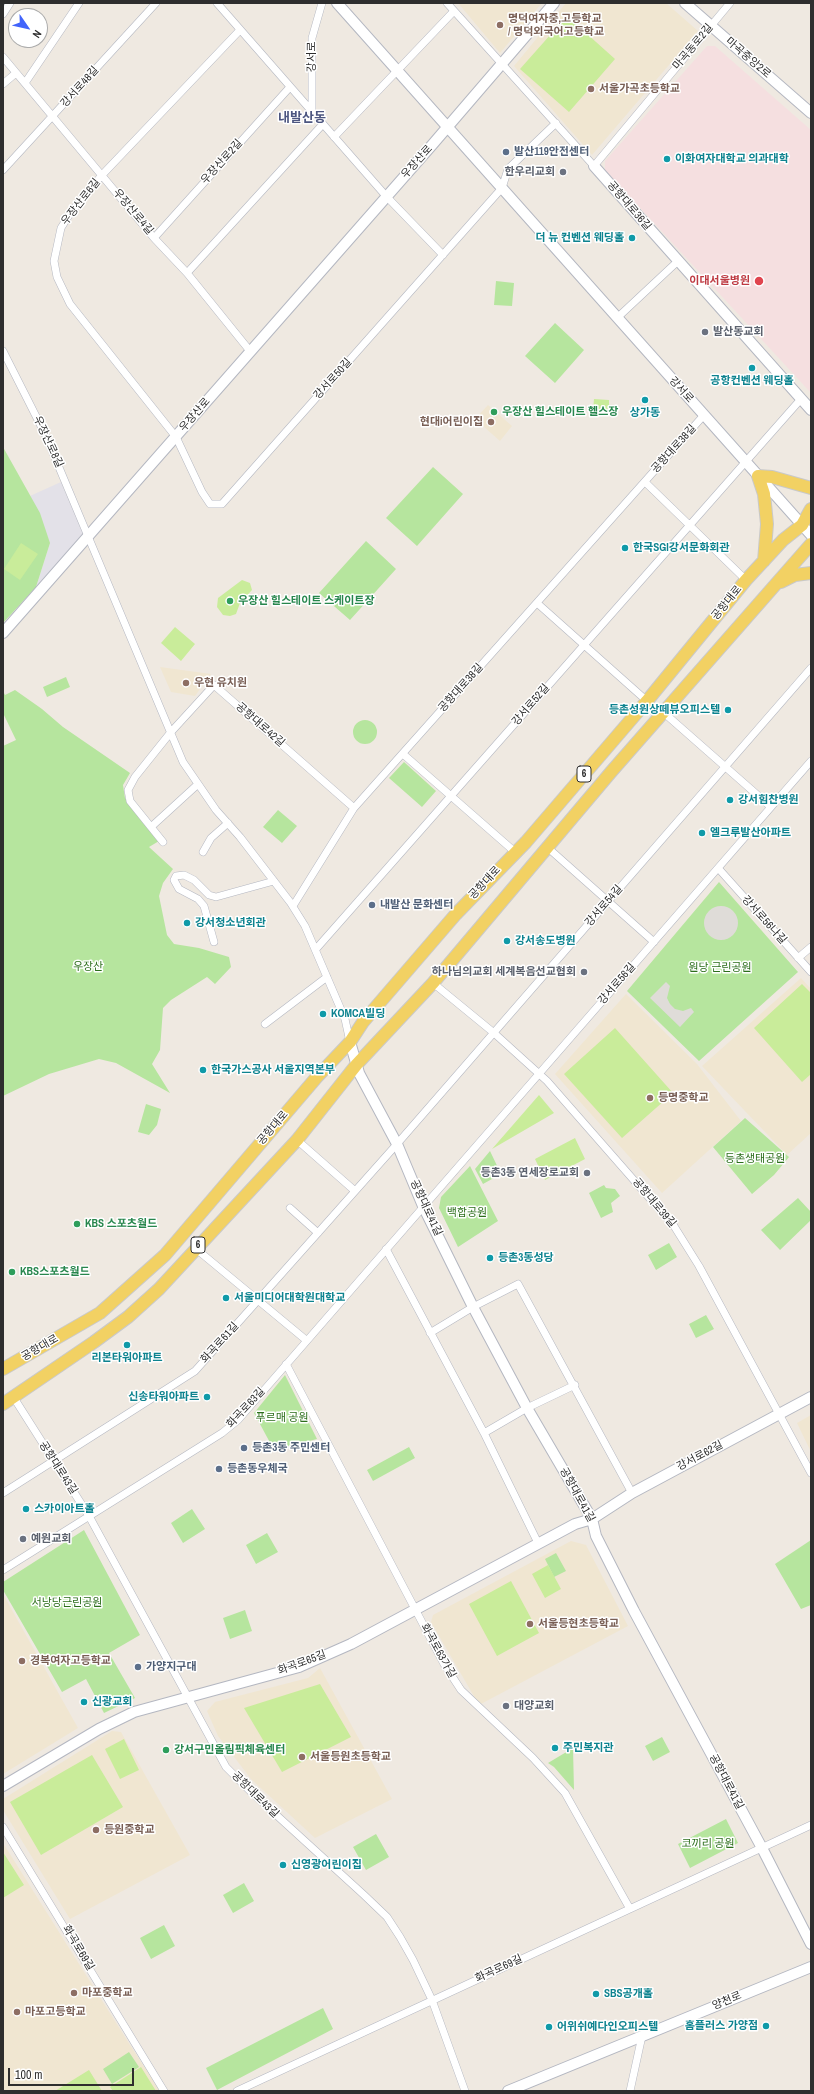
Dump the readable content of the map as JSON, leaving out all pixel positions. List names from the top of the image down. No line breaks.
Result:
{"streets":{"main road":["공항대로","6"],"street":["마곡동로2길","강서로","마곡중앙2로","강서로48길","우장산로2길","우장산로","우장산로6길","공항대로36길","우장산로4길","강서로50길","우장산로8길","공항대로38길","강서로52길","공항대로42길","강서로54길","강서로56나길","강서로56길","공항대로39길","공항대로41길","화곡로61길","화곡로63길","강서로62길","공항대로43길","화곡로63가길","화곡로65길","화곡로69길","양천로"]},"crossings":[["마곡동로2길","마곡중앙2로"],["마곡동로2길","공항대로36길"],["강서로","우장산로"],["강서로","강서로50길"],["강서로","공항대로38길"],["강서로","공항대로"],["강서로","강서로52길"],["강서로48길","우장산로4길"],["우장산로2길","우장산로4길"],["우장산로","우장산로6길"],["우장산로","우장산로4길"],["우장산로","강서로50길"],["우장산로","우장산로8길"],["우장산로6길","우장산로4길"],["우장산로6길","강서로50길"],["공항대로38길","공항대로"],["공항대로38길","강서로52길"],["공항대로38길","공항대로42길"],["공항대로","공항대로41길"],["6","공항대로39길"],["6","공항대로41길"],["6","공항대로43길"],["강서로54길","공항대로39길"],["강서로54길","공항대로41길"],["강서로54길","화곡로61길"],["강서로56나길","강서로56길"],["강서로56길","공항대로39길"],["강서로56길","공항대로41길"],["강서로56길","화곡로63길"],["공항대로39길","강서로62길"],["공항대로41길","화곡로61길"],["공항대로41길","화곡로63길"],["공항대로41길","강서로62길"],["공항대로41길","화곡로65길"],["공항대로41길","화곡로69길"],["화곡로61길","공항대로43길"],["화곡로63길","공항대로43길"],["화곡로63길","화곡로63가길"],["강서로62길","화곡로65길"],["공항대로43길","화곡로65길"],["공항대로43길","화곡로69길"],["화곡로63가길","화곡로65길"],["화곡로63가길","화곡로69길"]],"districts":["내발산동"],"parks":["우장산","원당 근린공원","등촌생태공원","백합공원","푸르매 공원","서낭당근린공원","코끼리 공원"],"places":["명덕여자중,고등학교 / 명덕외국어고등학교","서울가곡초등학교","발산119안전센터","이화여자대학교 의과대학","한우리교회","더 뉴 컨벤션 웨딩홀","이대서울병원","발산동교회","공항컨벤션 웨딩홀","상가동","우장산 힐스테이트 헬스장","현대i어린이집","한국SGI강서문화회관","우장산 힐스테이트 스케이트장","우현 유치원","등촌성원상떼뷰오피스텔","강서힘찬병원","엘크루발산아파트","내발산 문화센터","강서청소년회관","강서송도병원","하나님의교회 세계복음선교협회","KOMCA빌딩","한국가스공사 서울지역본부","등명중학교","등촌3동 연세장로교회","KBS 스포츠월드","등촌3동성당","KBS스포츠월드","서울미디어대학원대학교","리본타워아파트","신송타워아파트","등촌3동 주민센터","등촌동우체국","스카이아트홀","예원교회","서울등현초등학교","경복여자고등학교","가양지구대","신광교회","대양교회","주민복지관","강서구민올림픽체육센터","서울등원초등학교","등원중학교","신영광어린이집","마포중학교","SBS공개홀","마포고등학교","홈플러스 가양점","어위쉬예다인오피스텔"],"scale_bar":"100 m","north":"bottom right"}
